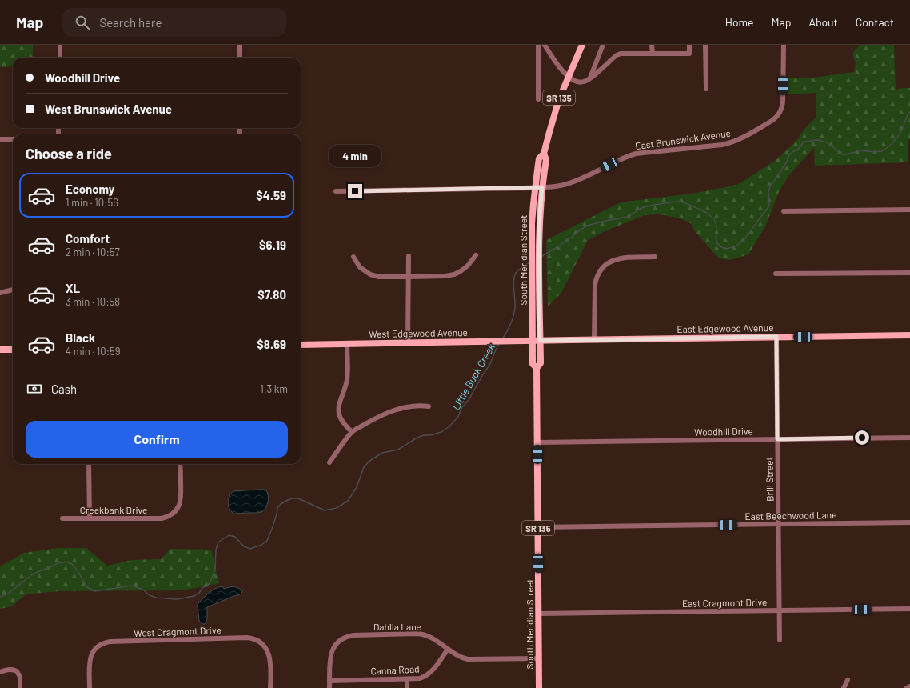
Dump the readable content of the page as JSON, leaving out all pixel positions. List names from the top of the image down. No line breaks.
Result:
{"streets":{"main road":["SR 135","South Meridian Street","East Edgewood Avenue","West Edgewood Avenue"],"street":["East Brunswick Avenue","Woodhill Drive","Brill Street","Creekbank Drive","East Beechwood Lane","East Cragmont Drive","Dahlia Lane","West Cragmont Drive","Canna Road"]},"crossings":[["East Brunswick Avenue","South Meridian Street"],["South Meridian Street","East Edgewood Avenue"],["South Meridian Street","West Edgewood Avenue"],["South Meridian Street","Woodhill Drive"],["South Meridian Street","East Beechwood Lane"],["South Meridian Street","East Cragmont Drive"],["South Meridian Street","Dahlia Lane"],["East Edgewood Avenue","West Edgewood Avenue"],["East Edgewood Avenue","Brill Street"],["Woodhill Drive","Brill Street"],["Brill Street","East Beechwood Lane"],["Brill Street","East Cragmont Drive"],["Dahlia Lane","Canna Road"]],"water":["Little Buck Creek"],"page":{"header":"Map","search":"Search here","nav":["Home","Map","About","Contact"],"banner":["Woodhill Drive","West Brunswick Avenue"],"heading":"Choose a ride","bubble":"4 min","list":[{"name":"Economy","note":"1 min · 10:56","value":"$4.59"},{"name":"Comfort","note":"2 min · 10:57","value":"$6.19"},{"name":"XL","note":"3 min · 10:58","value":"$7.80"},{"name":"Black","note":"4 min · 10:59","value":"$8.69"}],"pay":["Cash","1.3 km"],"buttons":"Confirm"}}
